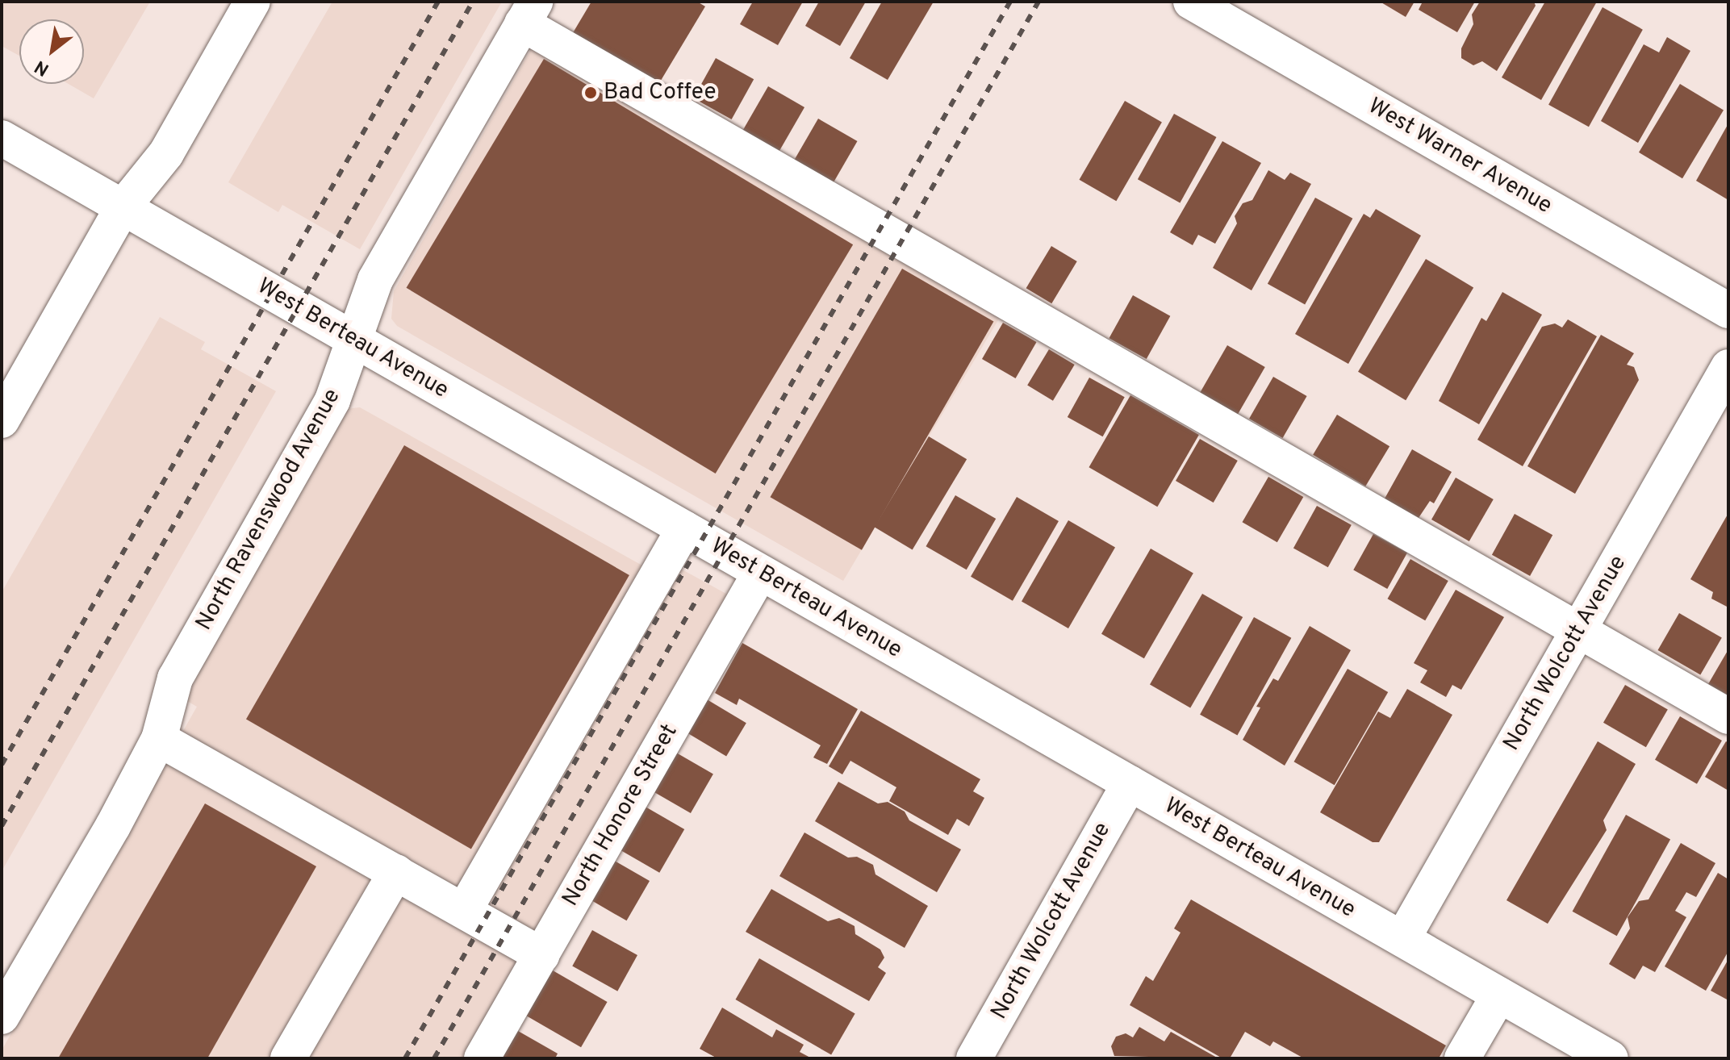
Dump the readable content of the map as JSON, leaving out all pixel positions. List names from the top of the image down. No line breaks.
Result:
{"streets":{"street":["West Warner Avenue","West Berteau Avenue","North Ravenswood Avenue","North Wolcott Avenue","North Honore Street"]},"crossings":[["West Berteau Avenue","North Ravenswood Avenue"],["West Berteau Avenue","North Wolcott Avenue"],["West Berteau Avenue","North Honore Street"]],"places":["Bad Coffee"],"north":"bottom left"}
